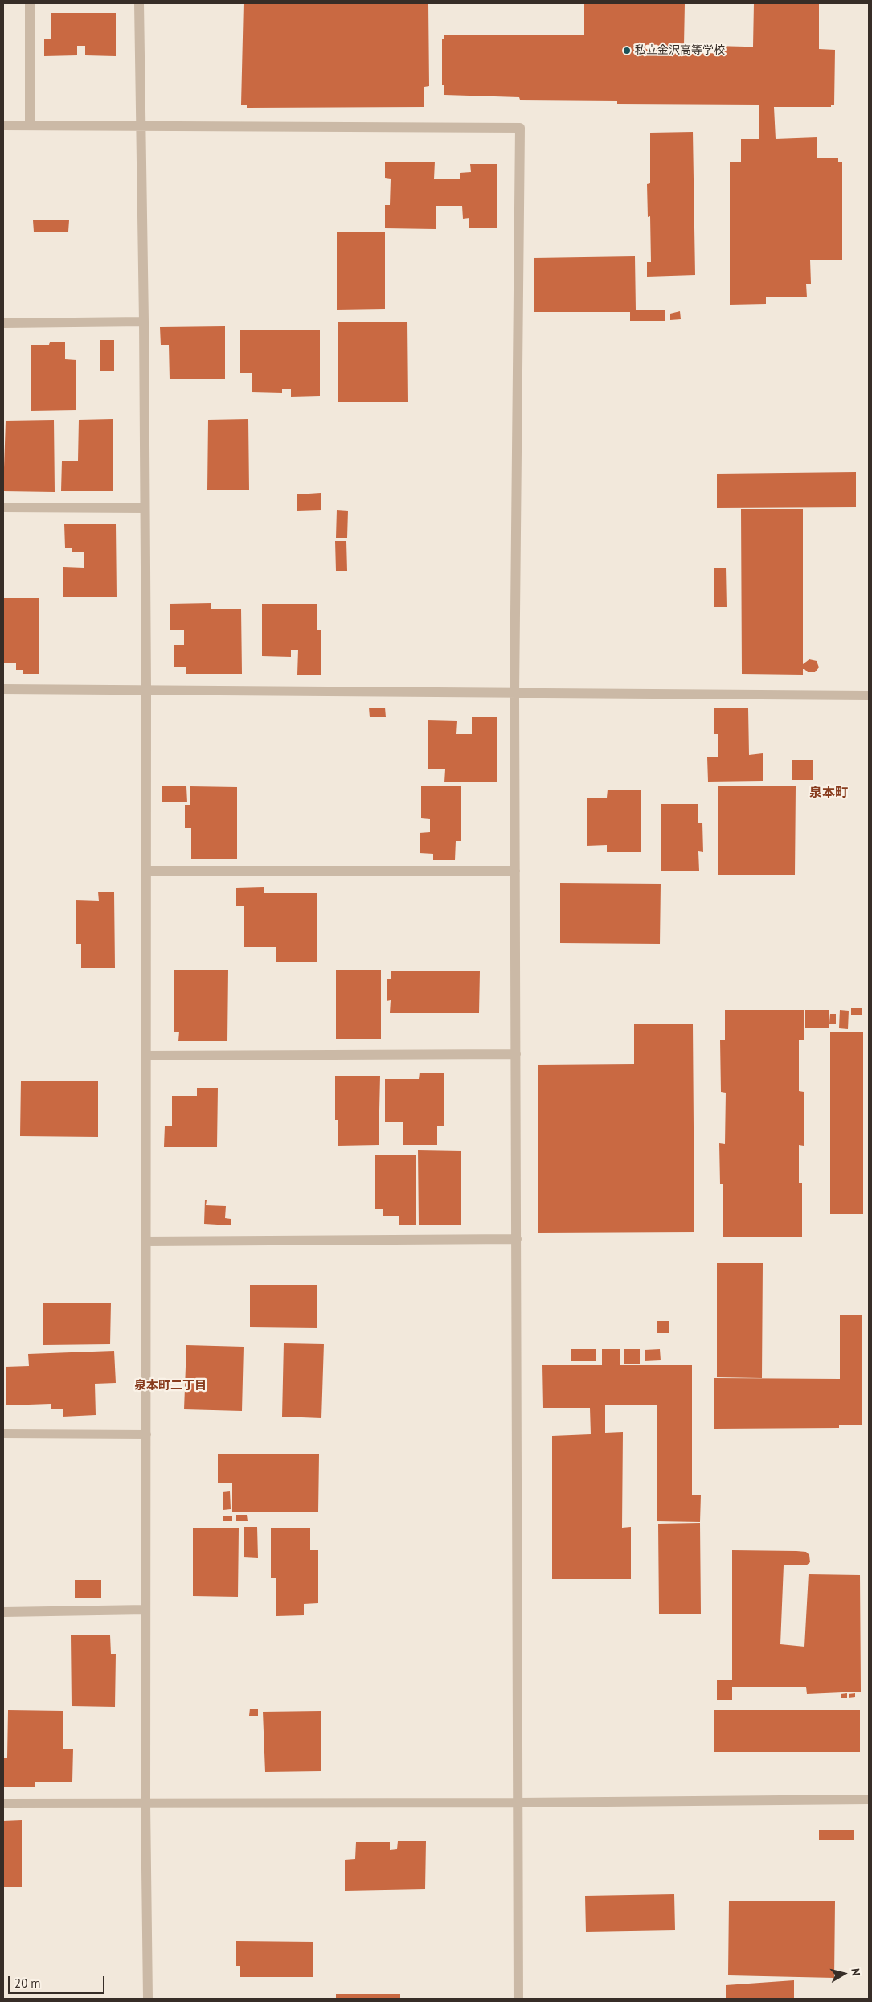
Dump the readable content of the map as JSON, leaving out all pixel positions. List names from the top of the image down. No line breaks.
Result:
{"districts":["泉本町","泉本町二丁目"],"places":["私立金沢高等学校"],"scale_bar":"20 m","north":"right"}
